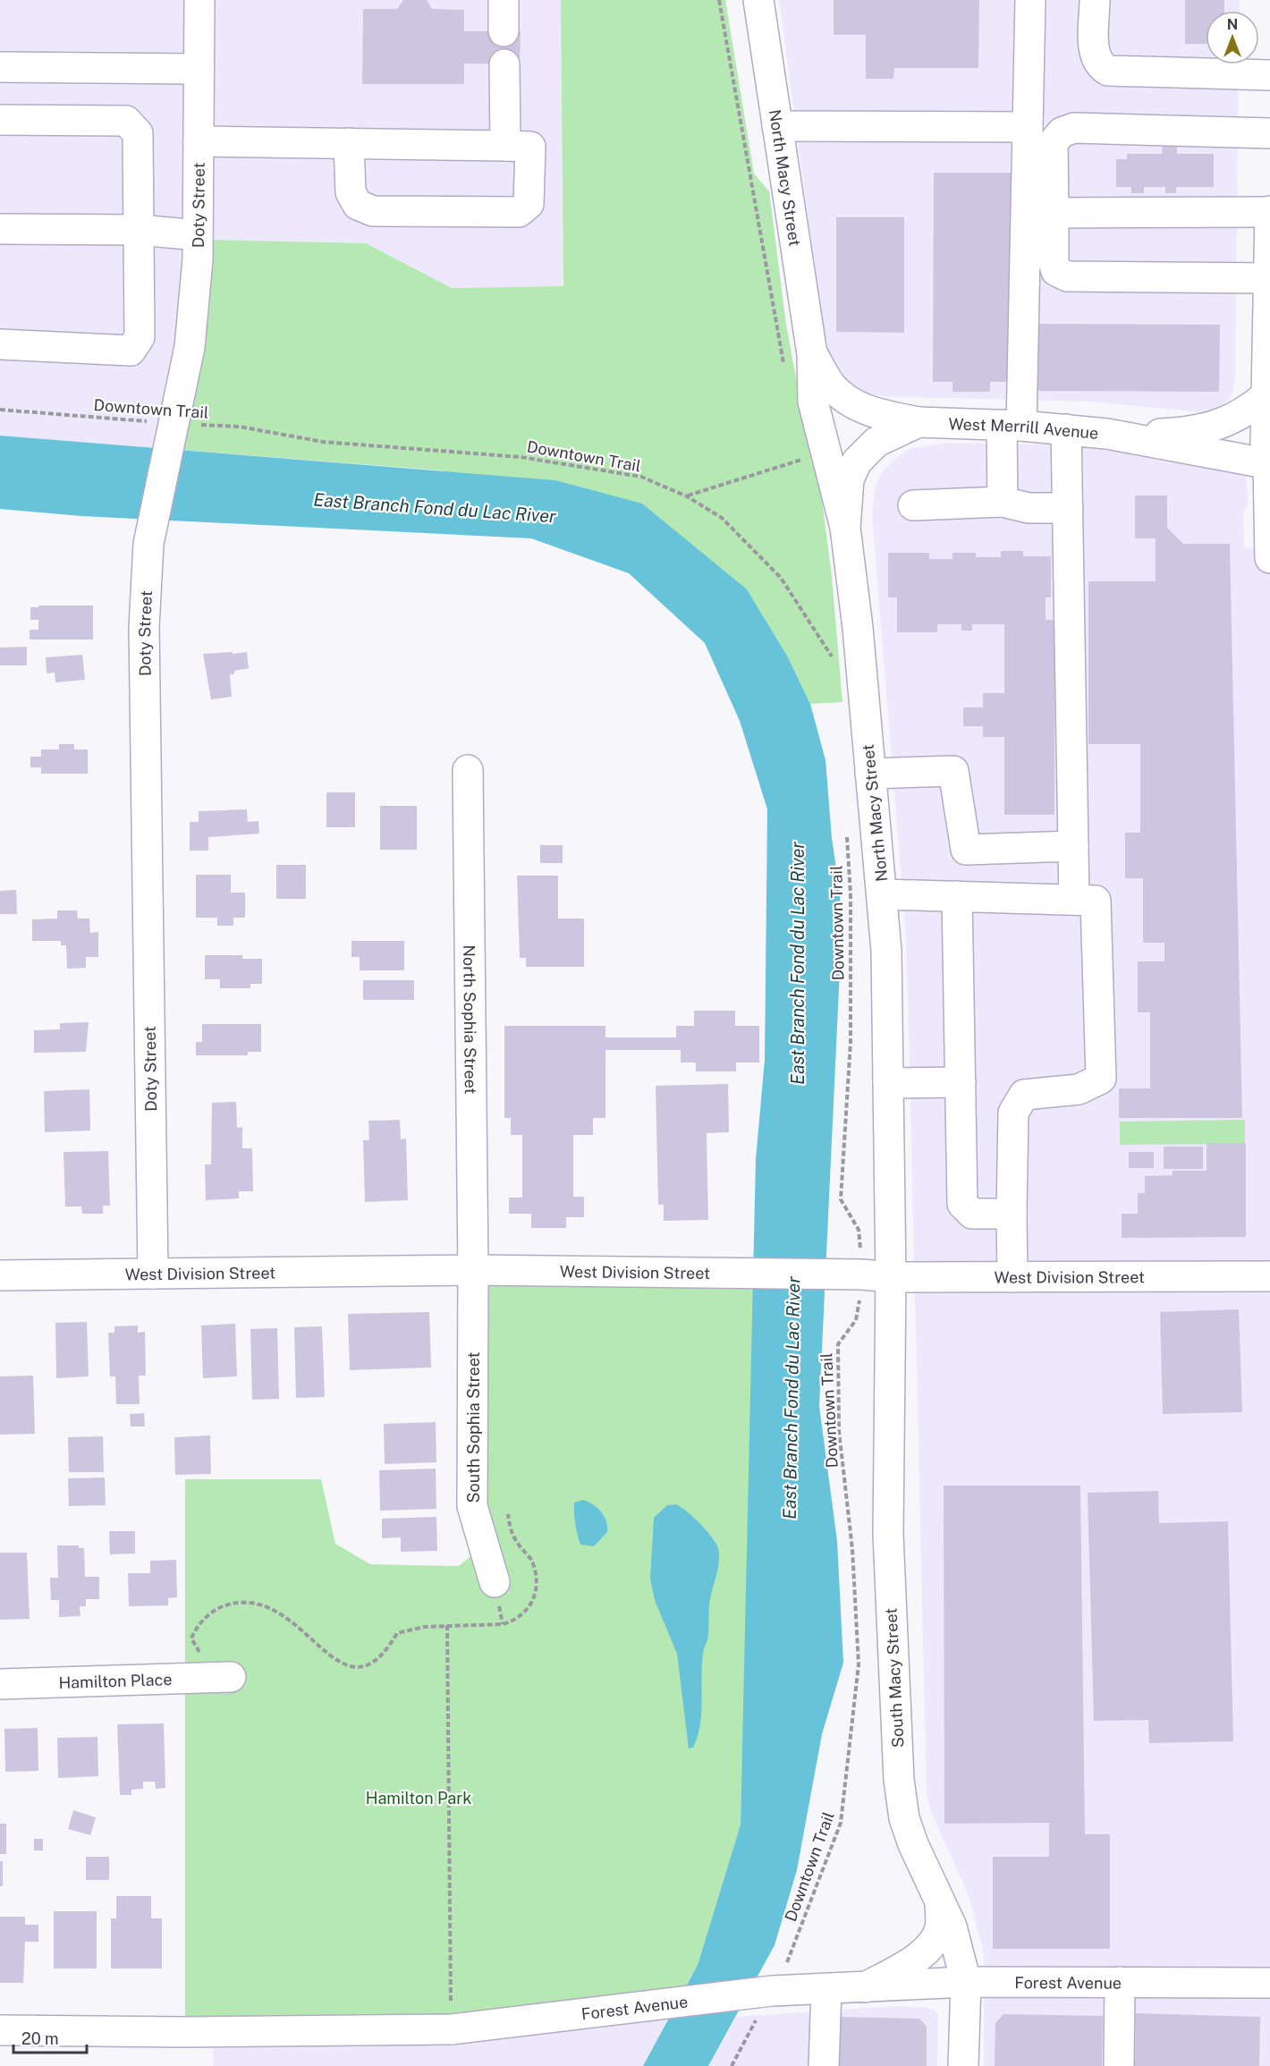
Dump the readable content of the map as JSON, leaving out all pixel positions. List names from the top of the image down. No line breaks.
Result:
{"streets":{"street":["North Macy Street","Doty Street","West Merrill Avenue","North Sophia Street","West Division Street","South Sophia Street","South Macy Street","Hamilton Place","Forest Avenue"],"path":["Downtown Trail"]},"crossings":[["North Macy Street","Downtown Trail"],["North Macy Street","West Merrill Avenue"],["North Macy Street","West Division Street"],["North Macy Street","South Macy Street"],["Doty Street","Downtown Trail"],["Doty Street","West Division Street"],["Downtown Trail","West Division Street"],["Downtown Trail","South Macy Street"],["Downtown Trail","Forest Avenue"],["North Sophia Street","West Division Street"],["North Sophia Street","South Sophia Street"],["West Division Street","South Sophia Street"],["West Division Street","South Macy Street"],["South Macy Street","Forest Avenue"]],"water":["East Branch Fond du Lac River"],"parks":["Hamilton Park"],"scale_bar":"20 m","north":"top"}
